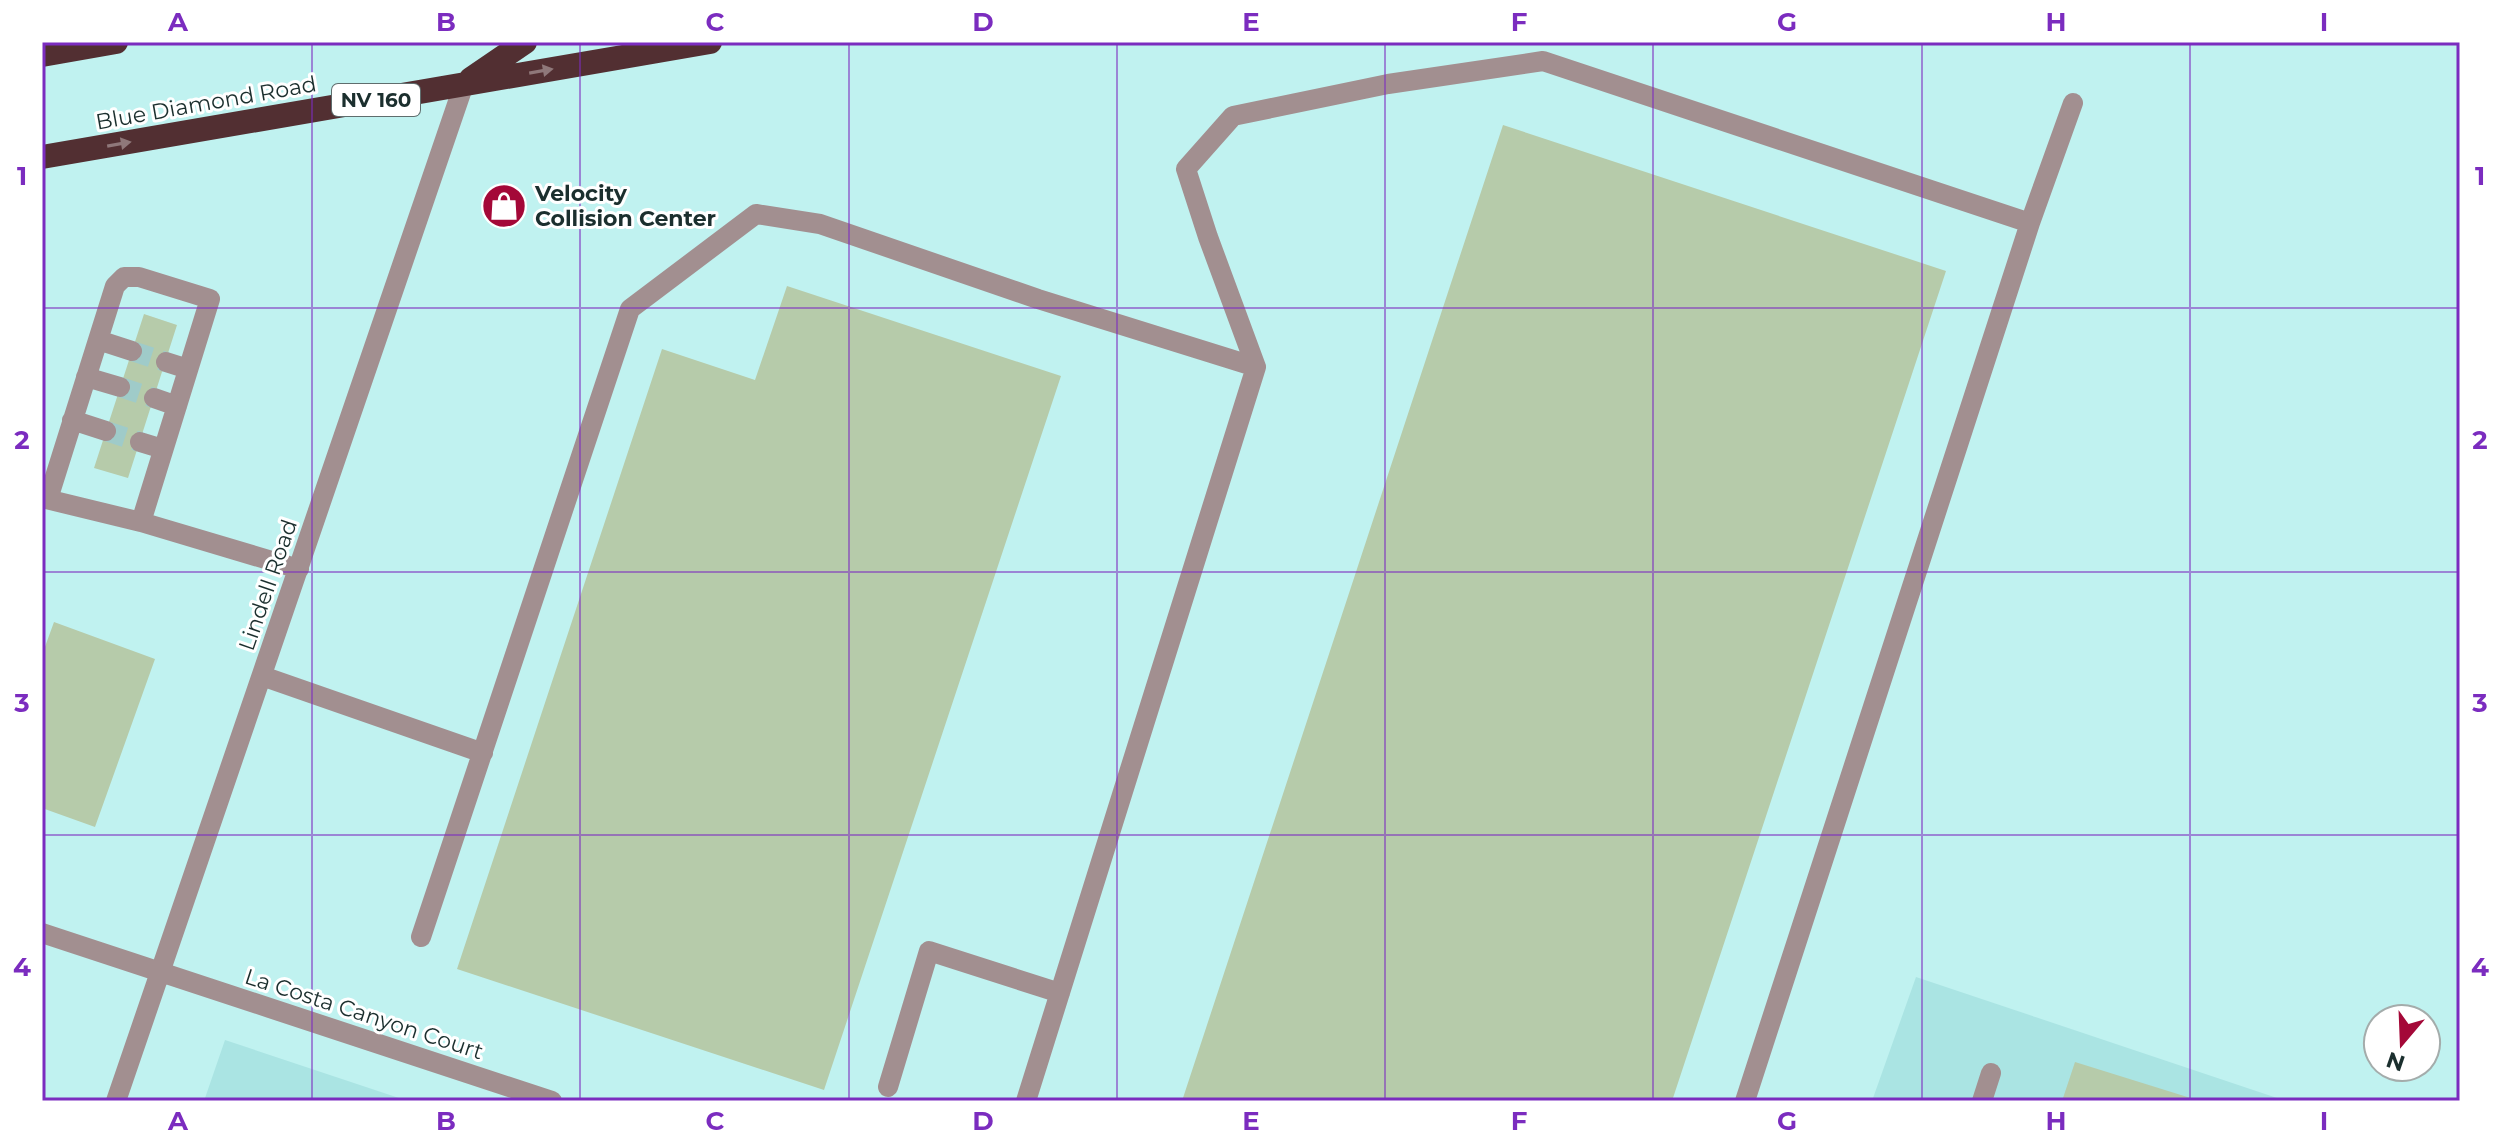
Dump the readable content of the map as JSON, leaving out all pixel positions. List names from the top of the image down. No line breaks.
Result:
{"streets":{"highway":["NV 160","Blue Diamond Road"],"street":["Lindell Road","La Costa Canyon Court"]},"crossings":[["Blue Diamond Road","Lindell Road"],["Lindell Road","La Costa Canyon Court"]],"one_way":["Blue Diamond Road"],"places":{"shop":["Velocity Collision Center"]},"north":"bottom","grid":{"columns":["A","B","C","D","E","F","G","H","I"],"rows":["1","2","3","4"]}}
